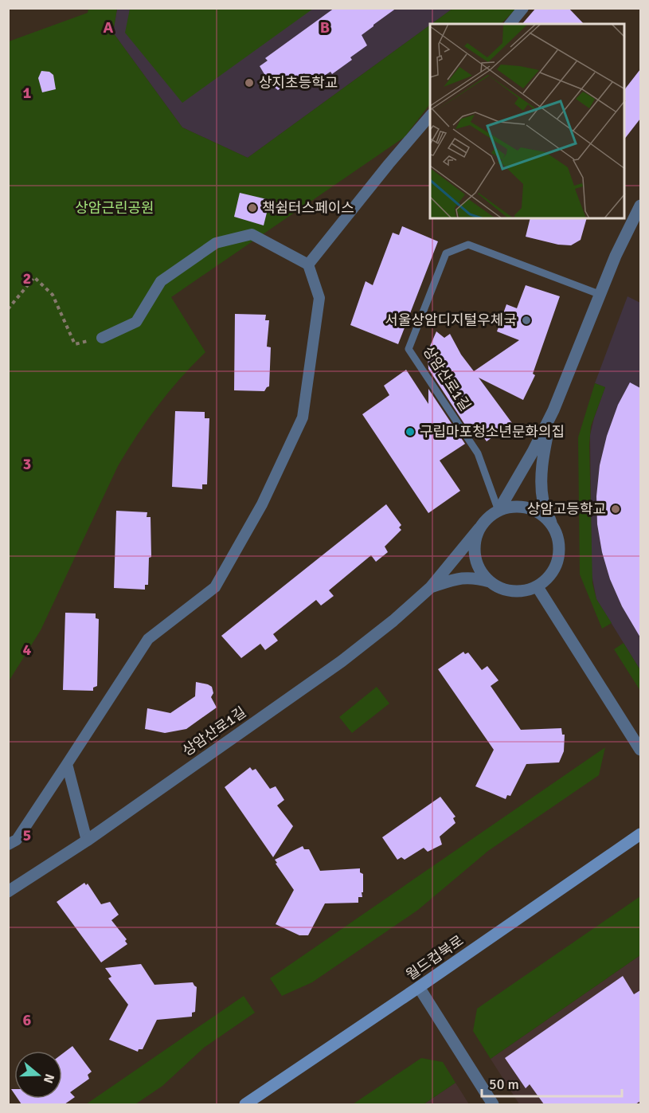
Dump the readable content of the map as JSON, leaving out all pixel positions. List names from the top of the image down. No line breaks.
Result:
{"streets":{"main road":["월드컵북로"],"street":["상암산로1길"]},"parks":["상암근린공원"],"places":["상지초등학교","책쉼터스페이스","서울상암디지털우체국","구립마포청소년문화의집","상암고등학교"],"scale_bar":"50 m","north":"right","grid":{"columns":["A","B"],"rows":["1","2","3","4","5","6"]}}
